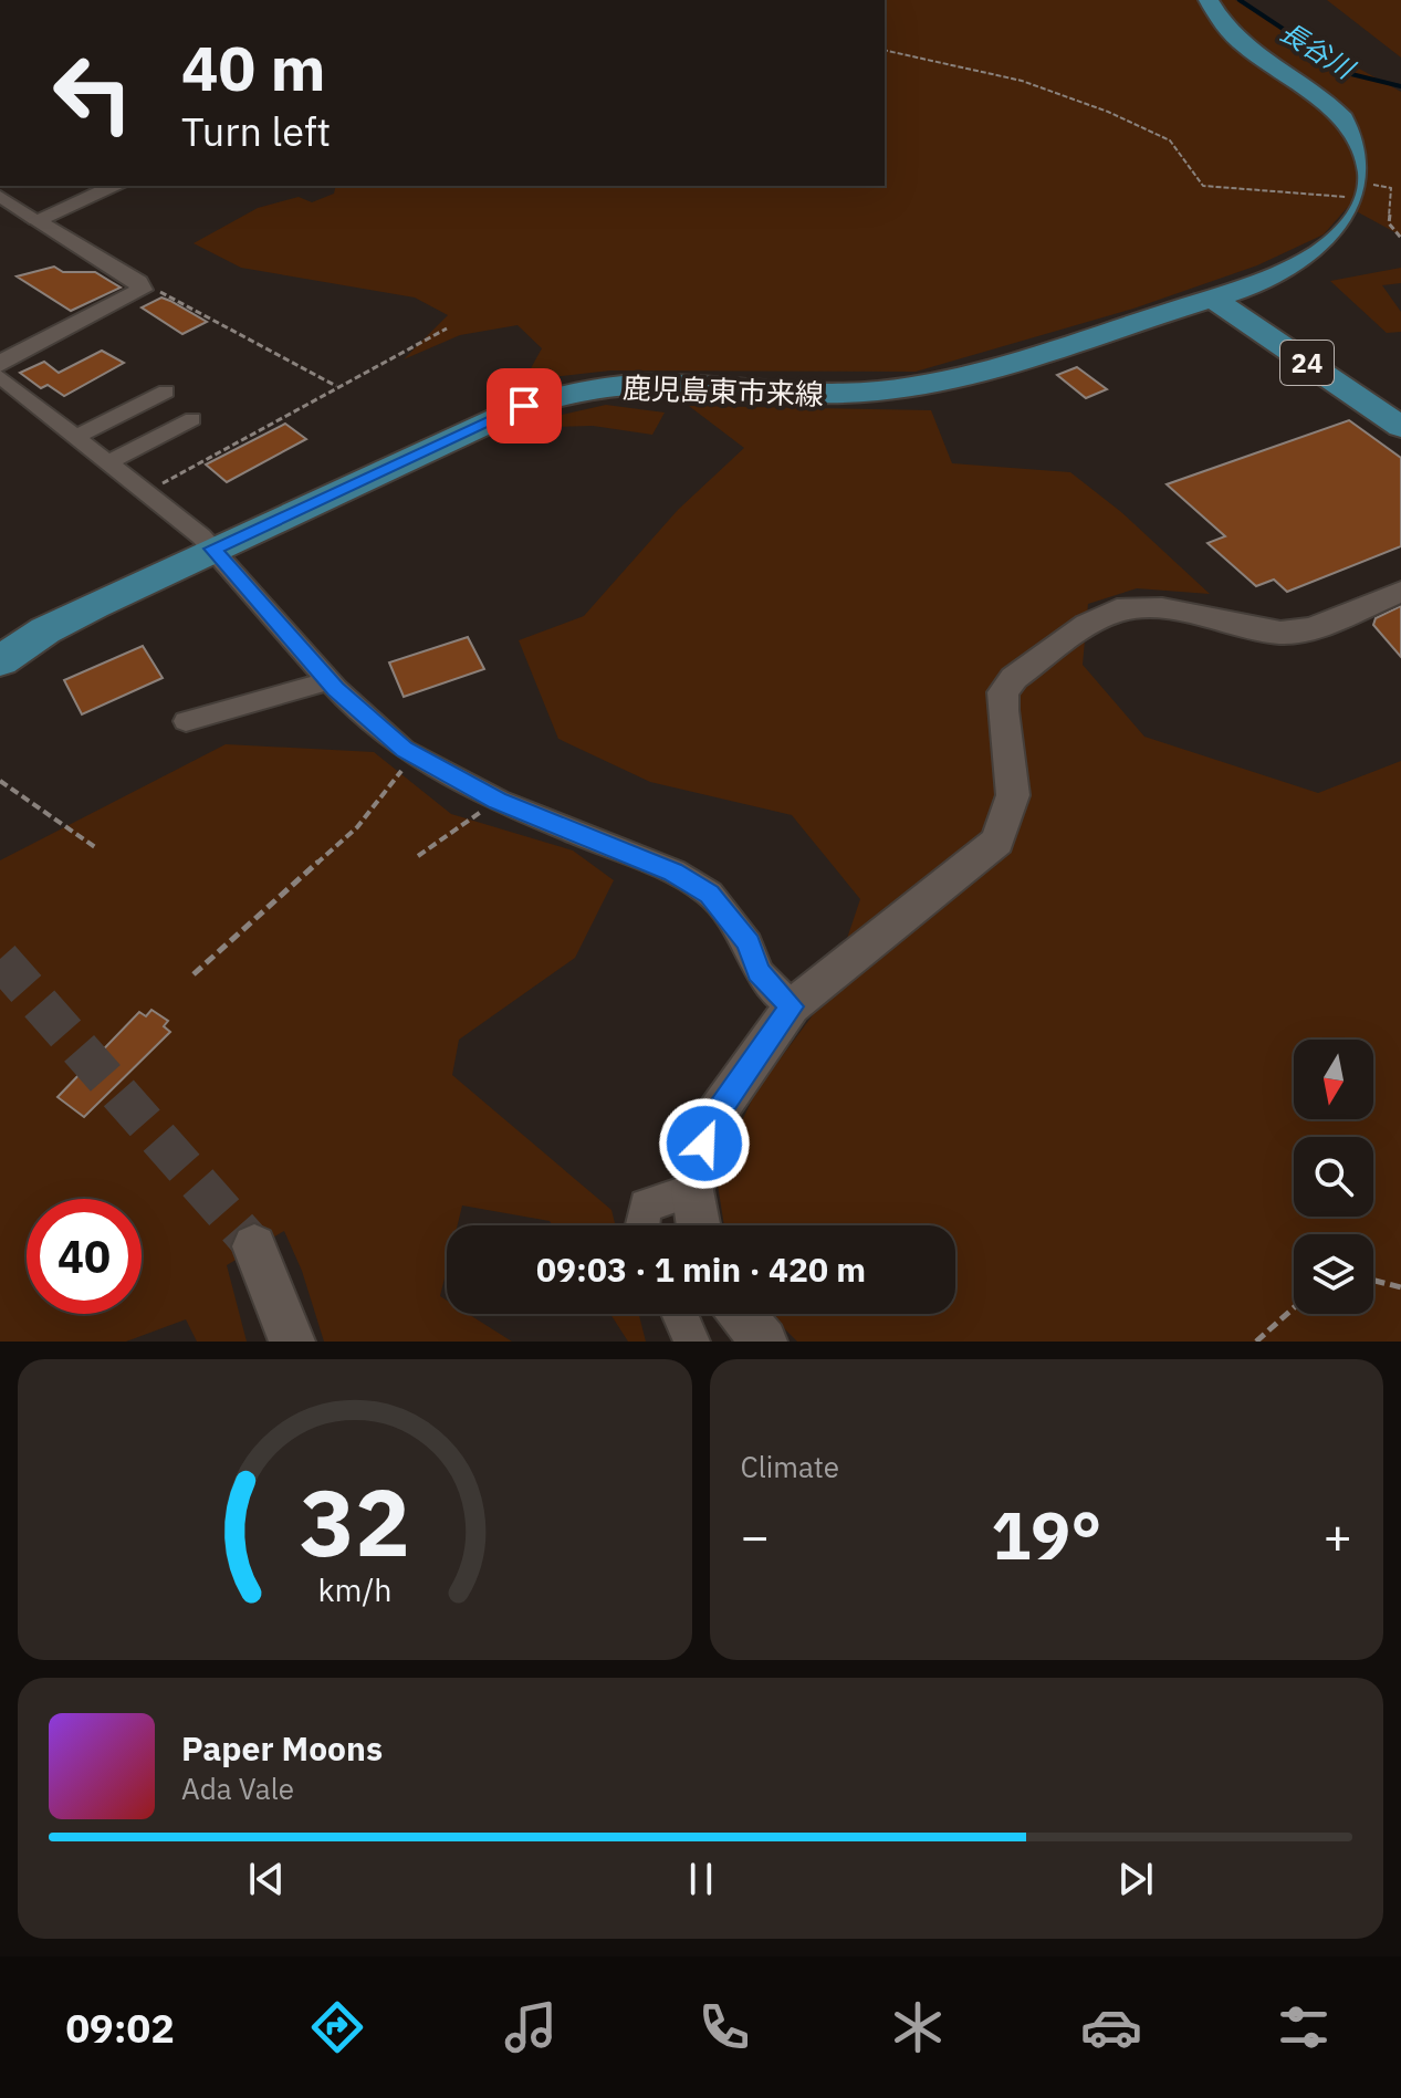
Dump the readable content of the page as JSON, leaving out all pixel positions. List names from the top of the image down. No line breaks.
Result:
{"streets":{"main road":["24","鹿児島東市来線"]},"crossings":[["24","鹿児島東市来線"]],"water":["長谷川"],"north":"bottom","page":{"turn":["40 m","Turn left"],"limit":"40","trip":"09:03 · 1 min · 420 m","tile":"Climate","heat":["−","19°","+"],"song":["Paper Moons","Ada Vale"],"tabs":"09:02","gauge":["32","km/h"]}}
